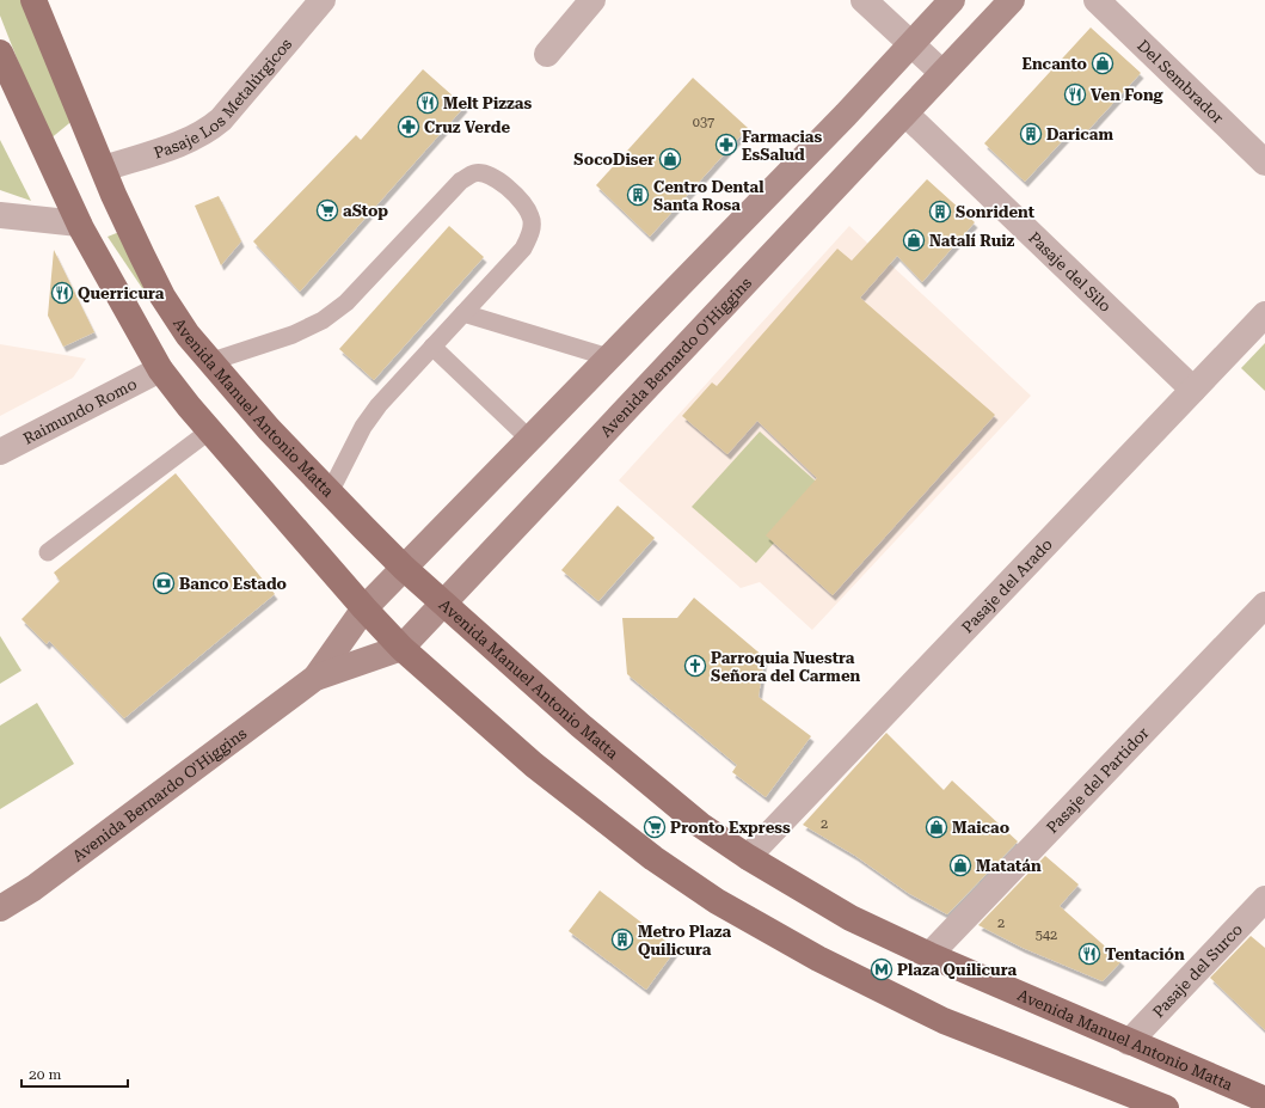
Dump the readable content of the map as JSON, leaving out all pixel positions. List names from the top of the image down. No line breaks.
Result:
{"streets":{"main road":["Avenida Bernardo O'Higgins","Avenida Manuel Antonio Matta"],"street":["Del Sembrador","Pasaje Los Metalúrgicos","Pasaje del Silo","Raimundo Romo","Pasaje del Arado","Pasaje del Partidor","Pasaje del Surco"]},"crossings":[["Pasaje Los Metalúrgicos","Avenida Manuel Antonio Matta"],["Pasaje del Silo","Avenida Bernardo O'Higgins"],["Pasaje del Silo","Pasaje del Arado"],["Avenida Bernardo O'Higgins","Avenida Manuel Antonio Matta"],["Avenida Manuel Antonio Matta","Pasaje del Arado"],["Avenida Manuel Antonio Matta","Pasaje del Partidor"],["Avenida Manuel Antonio Matta","Pasaje del Surco"]],"places":{"shop":["Encanto","SocoDiser","Natalí Ruiz","Maicao","Matatán"],"restaurant":["Ven Fong","Melt Pizzas","Querricura","Tentación"],"pharmacy":["Cruz Verde","Farmacias EsSalud"],"building":["Daricam","Centro Dental Santa Rosa","Sonrident","Metro Plaza Quilicura"],"supermarket":["aStop","Pronto Express"],"bank":["Banco Estado"],"church":["Parroquia Nuestra Señora del Carmen"],"metro station":["Plaza Quilicura"]},"house_numbers":["037","2","2","542"],"scale_bar":"20 m"}
